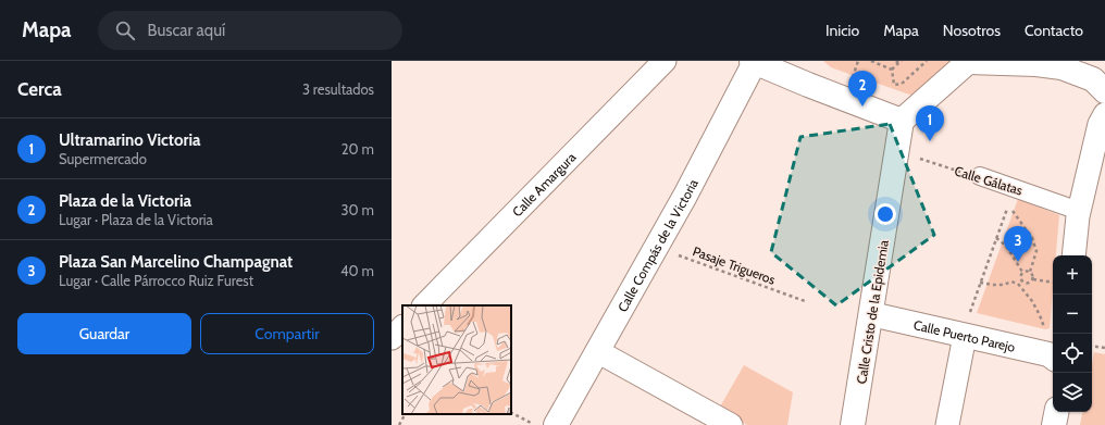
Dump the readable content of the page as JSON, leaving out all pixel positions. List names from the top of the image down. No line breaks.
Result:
{"streets":{"street":["Calle Gálatas","Calle Amargura","Calle Compás de la Victoria","Calle Cristo de la Epidemia","Calle Puerto Parejo"],"path":["Pasaje Trigueros"]},"crossings":[["Calle Gálatas","Calle Cristo de la Epidemia"],["Calle Compás de la Victoria","Pasaje Trigueros"],["Calle Cristo de la Epidemia","Calle Puerto Parejo"]],"page":{"header":"Mapa","search":"Buscar aquí","nav":["Inicio","Mapa","Nosotros","Contacto"],"heading":["Cerca","3 resultados"],"pins":["2","1","3"],"list":[{"mark":"1","name":"Ultramarino Victoria","note":"Supermercado","value":"20 m"},{"mark":"2","name":"Plaza de la Victoria","note":"Lugar · Plaza de la Victoria","value":"30 m"},{"mark":"3","name":"Plaza San Marcelino Champagnat","note":"Lugar · Calle Párrocco Ruiz Furest","value":"40 m"}],"map_buttons":["+","−"],"buttons":["Guardar","Compartir"]}}
